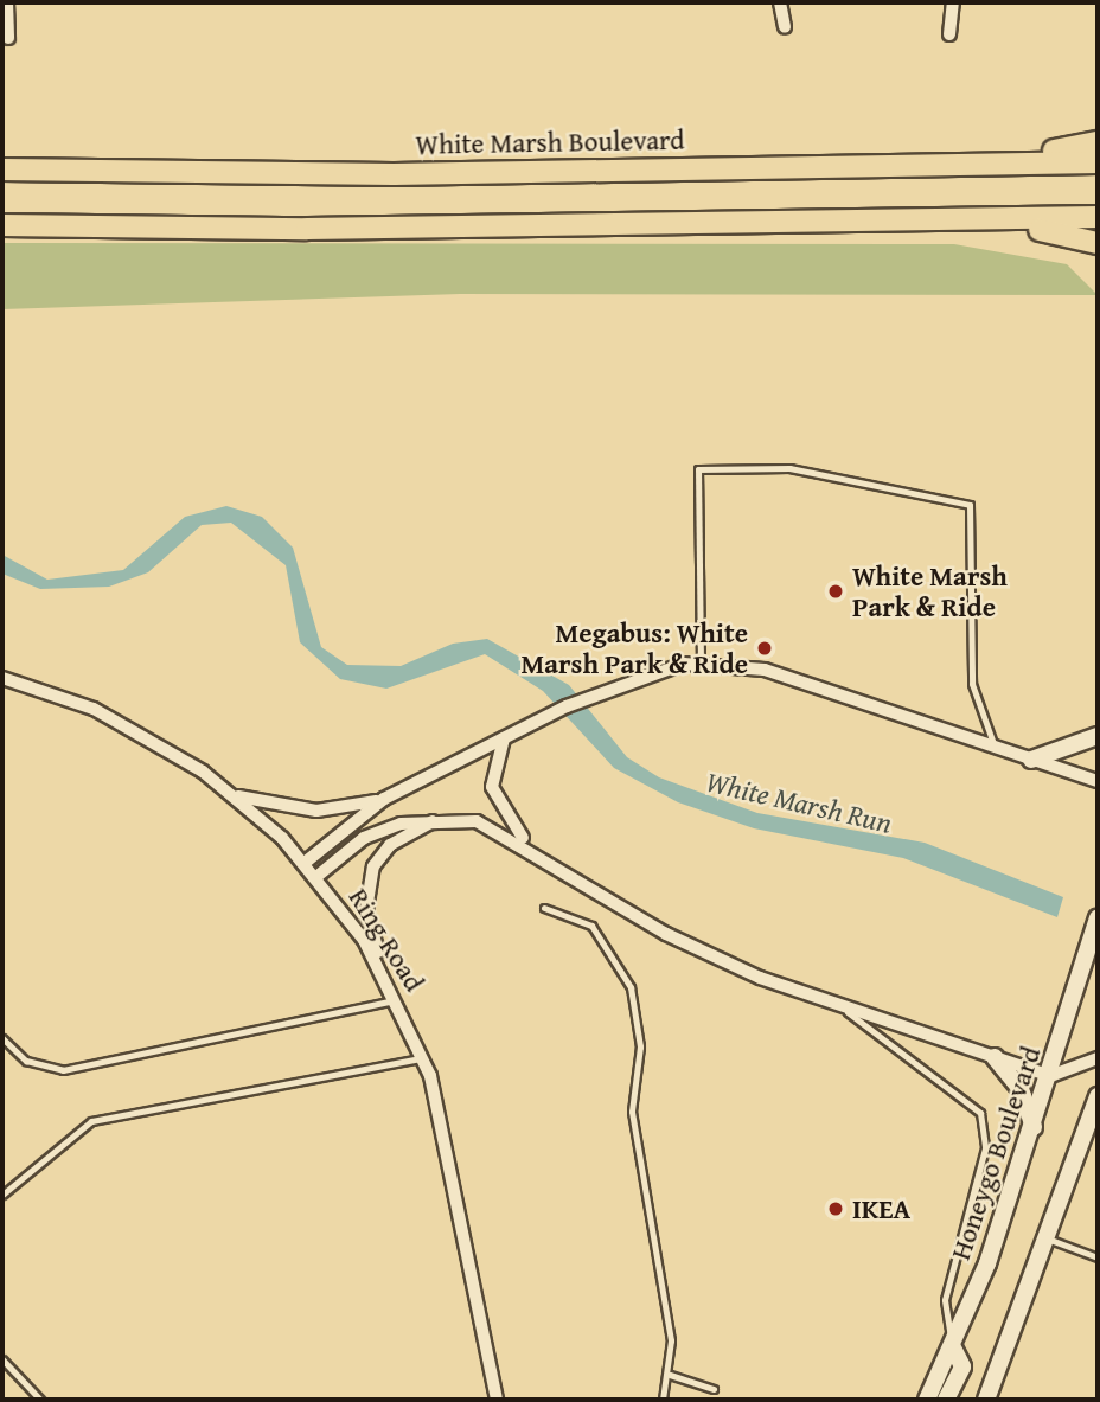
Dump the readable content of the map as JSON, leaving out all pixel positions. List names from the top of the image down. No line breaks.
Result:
{"streets":{"highway":["White Marsh Boulevard"],"main road":["Honeygo Boulevard"],"street":["Ring Road"]},"water":["White Marsh Run"],"places":["White Marsh Park & Ride","Megabus: White Marsh Park & Ride","IKEA"]}
